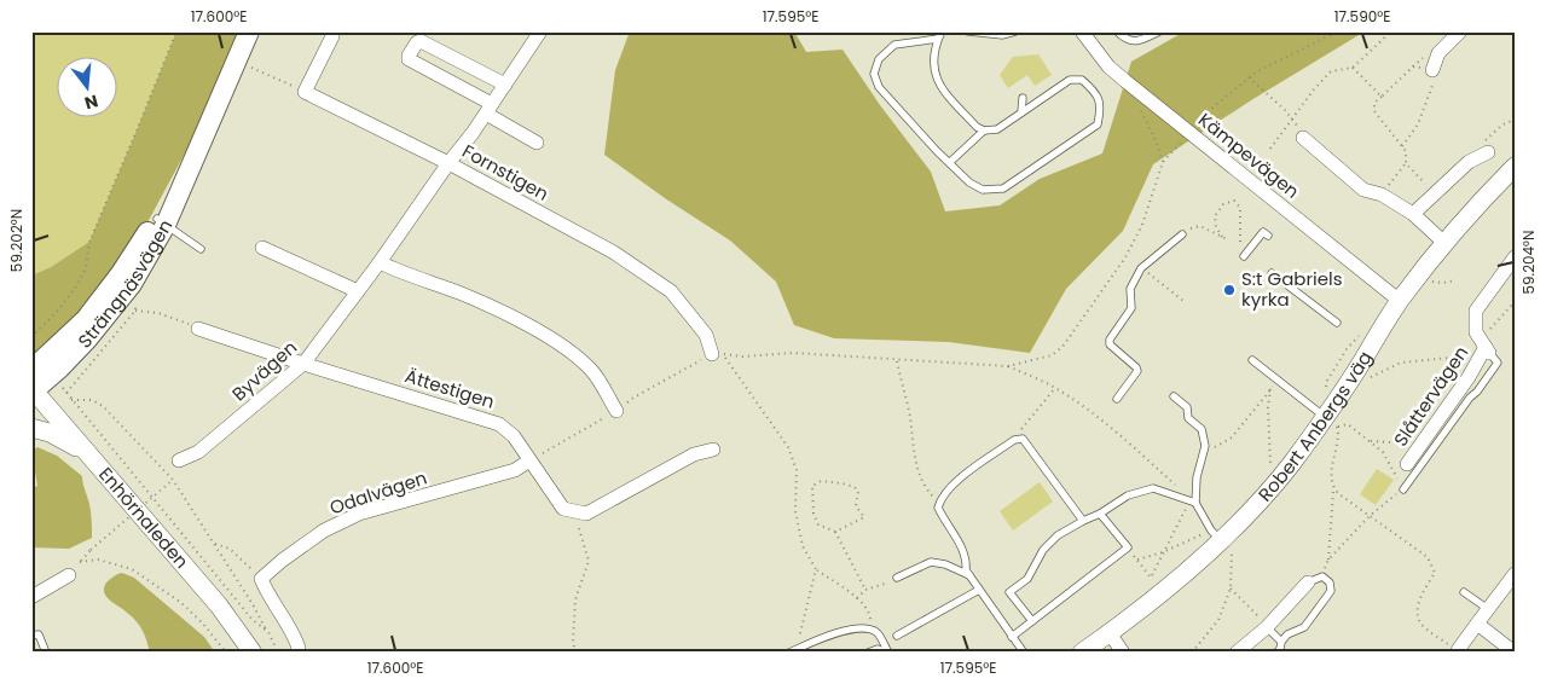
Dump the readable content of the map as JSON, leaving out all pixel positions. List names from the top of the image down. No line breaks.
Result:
{"streets":{"main road":["Strängnäsvägen"],"street":["Kämpevägen","Fornstigen","Byvägen","Ättestigen","Slåttervägen","Robert Anbergs väg","Odalvägen","Enhörnaleden"]},"crossings":[["Kämpevägen","Robert Anbergs väg"],["Fornstigen","Byvägen"],["Strängnäsvägen","Enhörnaleden"],["Byvägen","Ättestigen"],["Ättestigen","Odalvägen"]],"places":["S:t Gabriels kyrka"],"north":"bottom","coordinates":["17.600°E","17.595°E","17.590°E","59.202°N","59.204°N"]}
